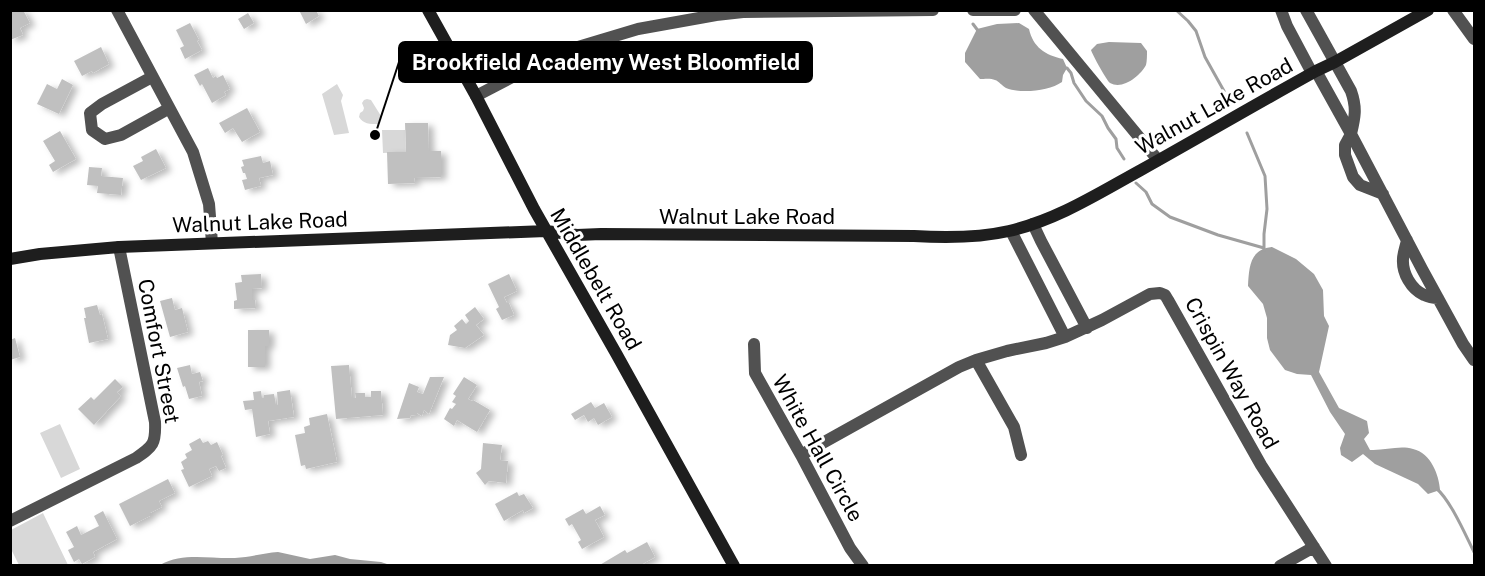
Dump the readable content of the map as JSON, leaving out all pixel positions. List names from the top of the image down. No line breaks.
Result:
{"streets":{"street":["Walnut Lake Road","Middlebelt Road","Comfort Street","Crispin Way Road","White Hall Circle"]},"crossings":[["Walnut Lake Road","Middlebelt Road"],["Walnut Lake Road","Comfort Street"],["Crispin Way Road","White Hall Circle"]],"places":["Brookfield Academy West Bloomfield"]}
